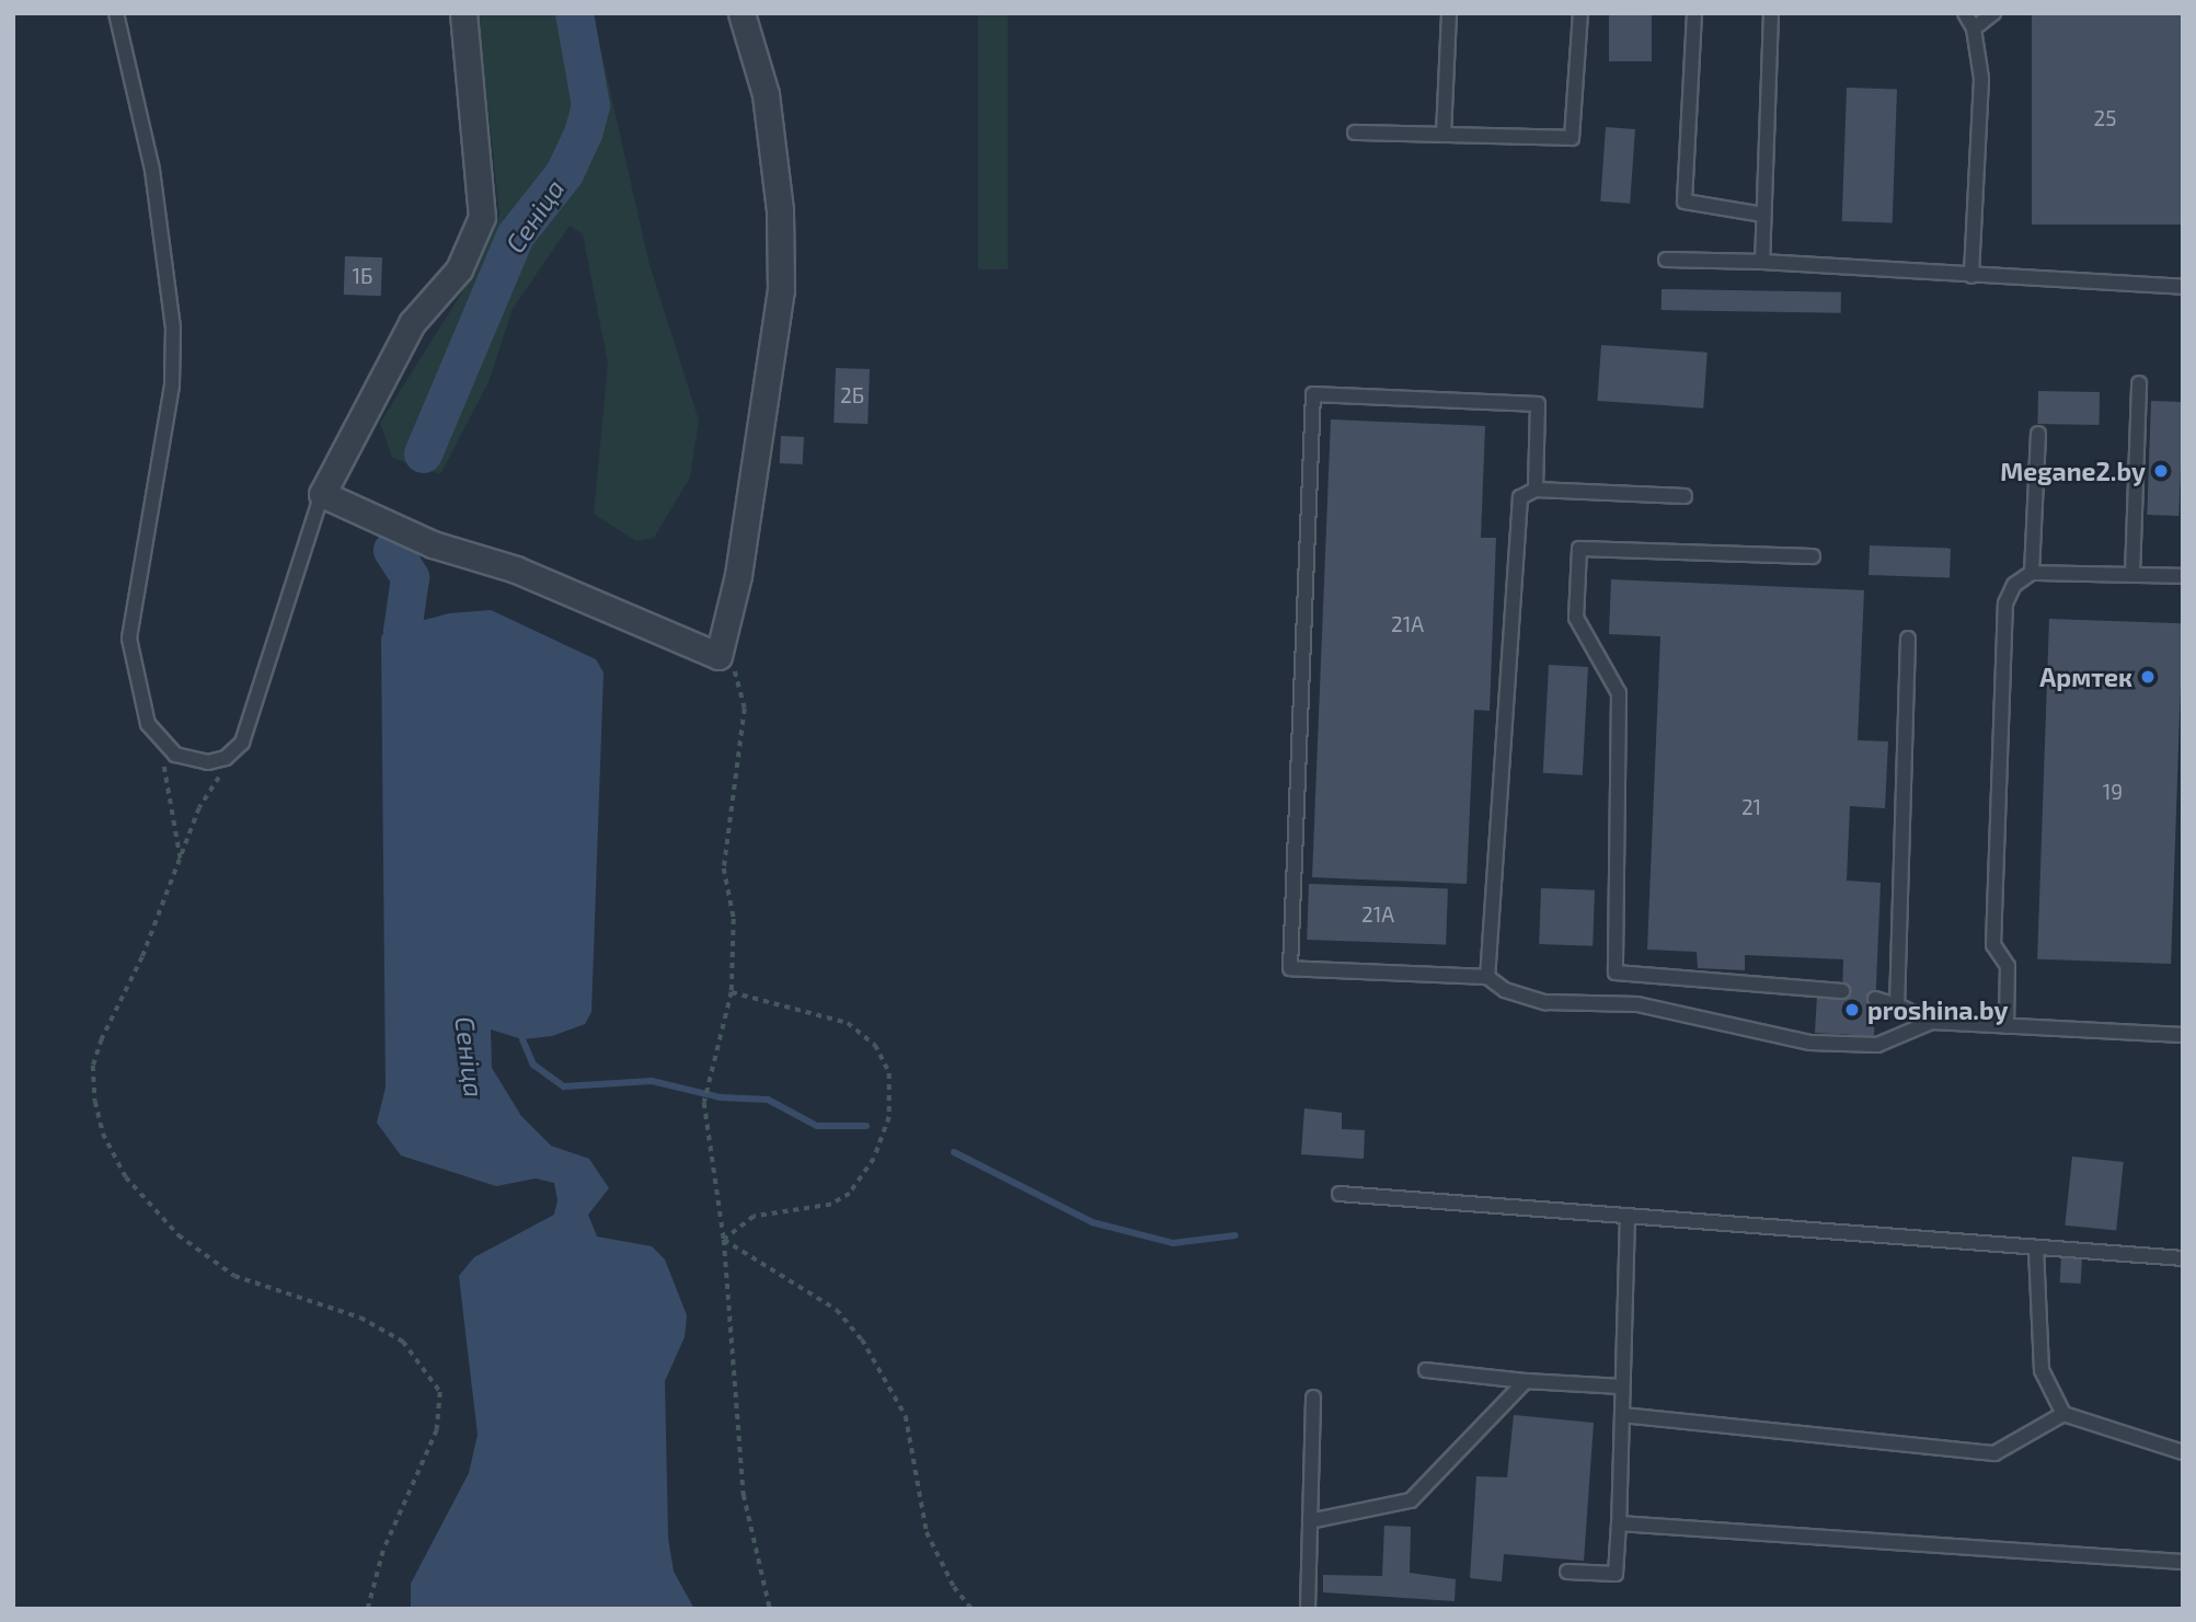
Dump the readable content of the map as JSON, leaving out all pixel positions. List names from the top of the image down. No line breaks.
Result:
{"water":["Сеніца"],"places":["Megane2.by","Армтек","proshina.by"],"house_numbers":["25","1Б","2Б","21А","19","21","21А"]}
